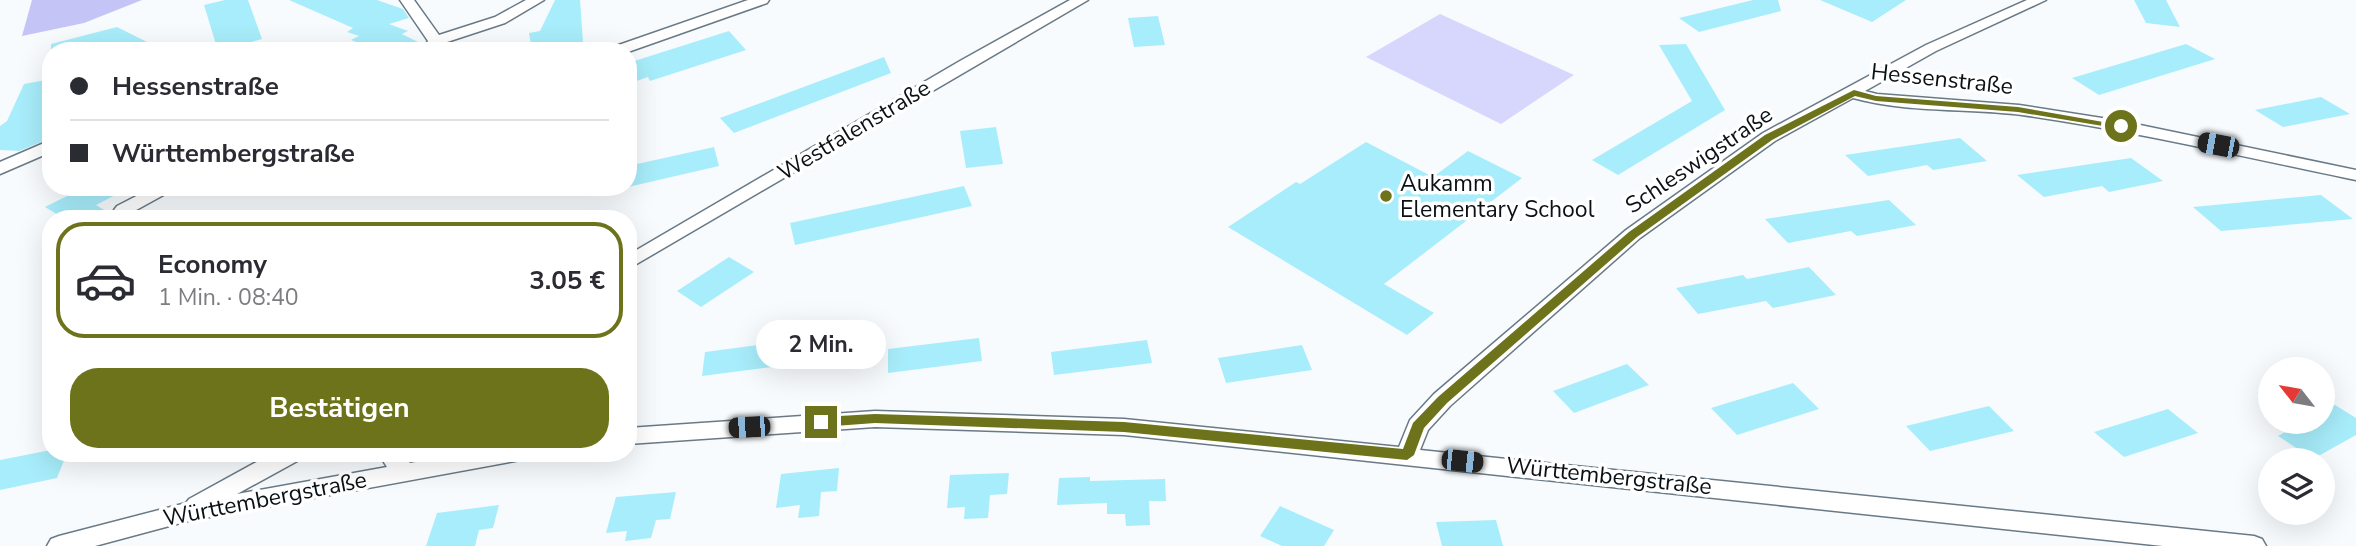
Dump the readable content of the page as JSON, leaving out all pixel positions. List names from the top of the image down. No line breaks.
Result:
{"streets":{"street":["Hessenstraße","Westfalenstraße","Schleswigstraße","Württembergstraße"]},"crossings":[["Hessenstraße","Schleswigstraße"],["Schleswigstraße","Württembergstraße"]],"places":["Aukamm Elementary School"],"north":"top left","page":{"banner":["Hessenstraße","Württembergstraße"],"list":[{"name":"Economy","note":"1 Min. · 08:40","value":"3.05 €"}],"bubble":"2 Min.","buttons":"Bestätigen"}}
